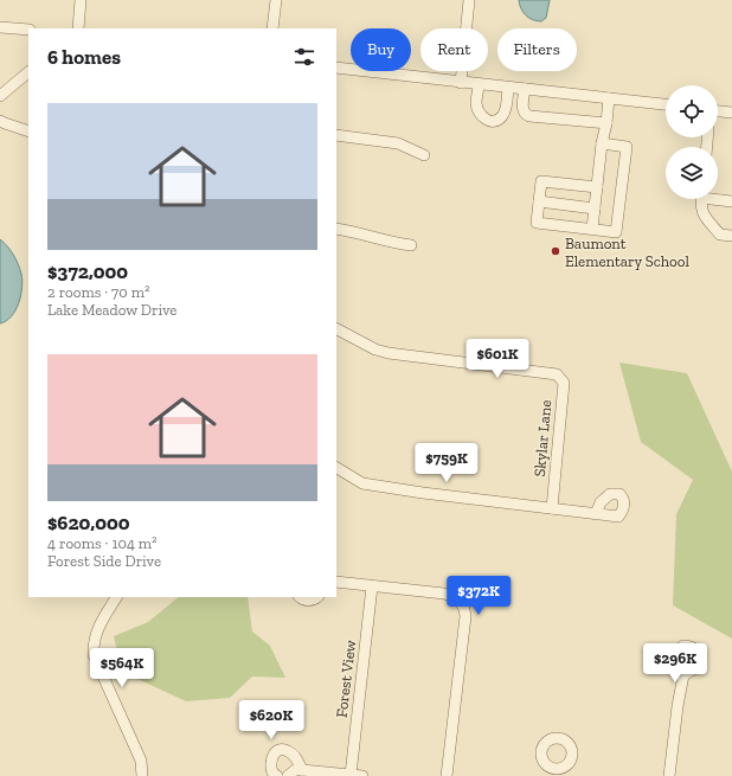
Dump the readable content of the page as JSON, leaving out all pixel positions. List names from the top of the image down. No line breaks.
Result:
{"streets":{"street":["Skylar Lane","Forest View"]},"places":["Baumont Elementary School"],"page":{"chip":["Buy","Rent","Filters"],"heading":"6 homes","list":[{"name":"$372,000","note":"2 rooms · 70 m² · Lake Meadow Drive"},{"name":"$620,000","note":"4 rooms · 104 m² · Forest Side Drive"}],"price":["$601K","$759K","$372K","$296K","$564K","$620K"]}}
